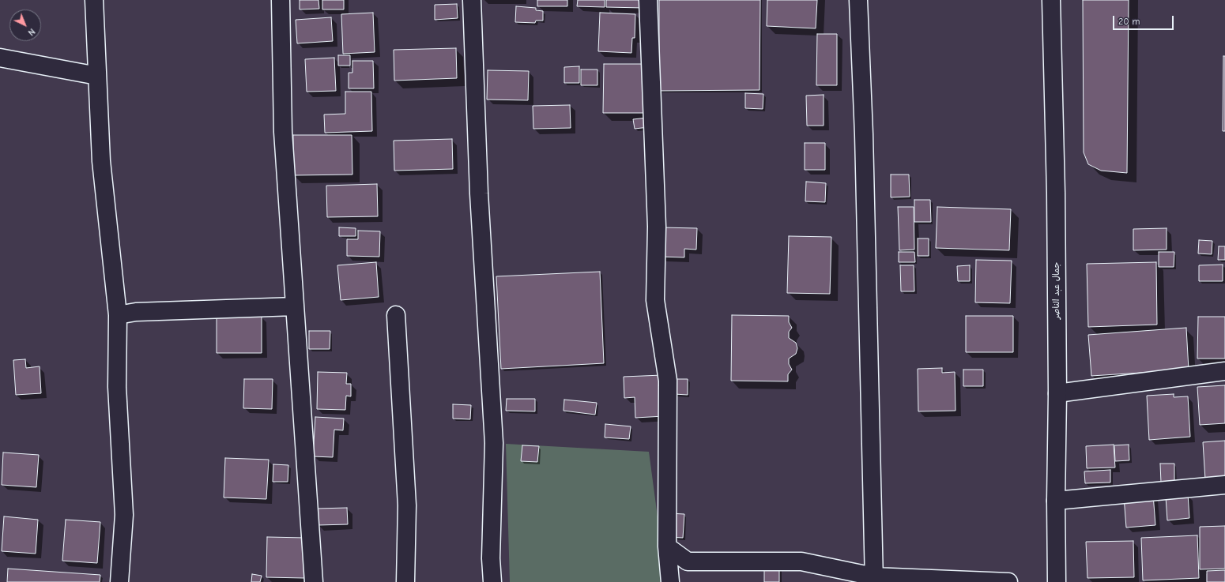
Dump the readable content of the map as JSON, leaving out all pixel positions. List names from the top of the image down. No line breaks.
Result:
{"streets":{"main road":["جمال عبد الناصر"]},"scale_bar":"20 m","north":"bottom right"}
